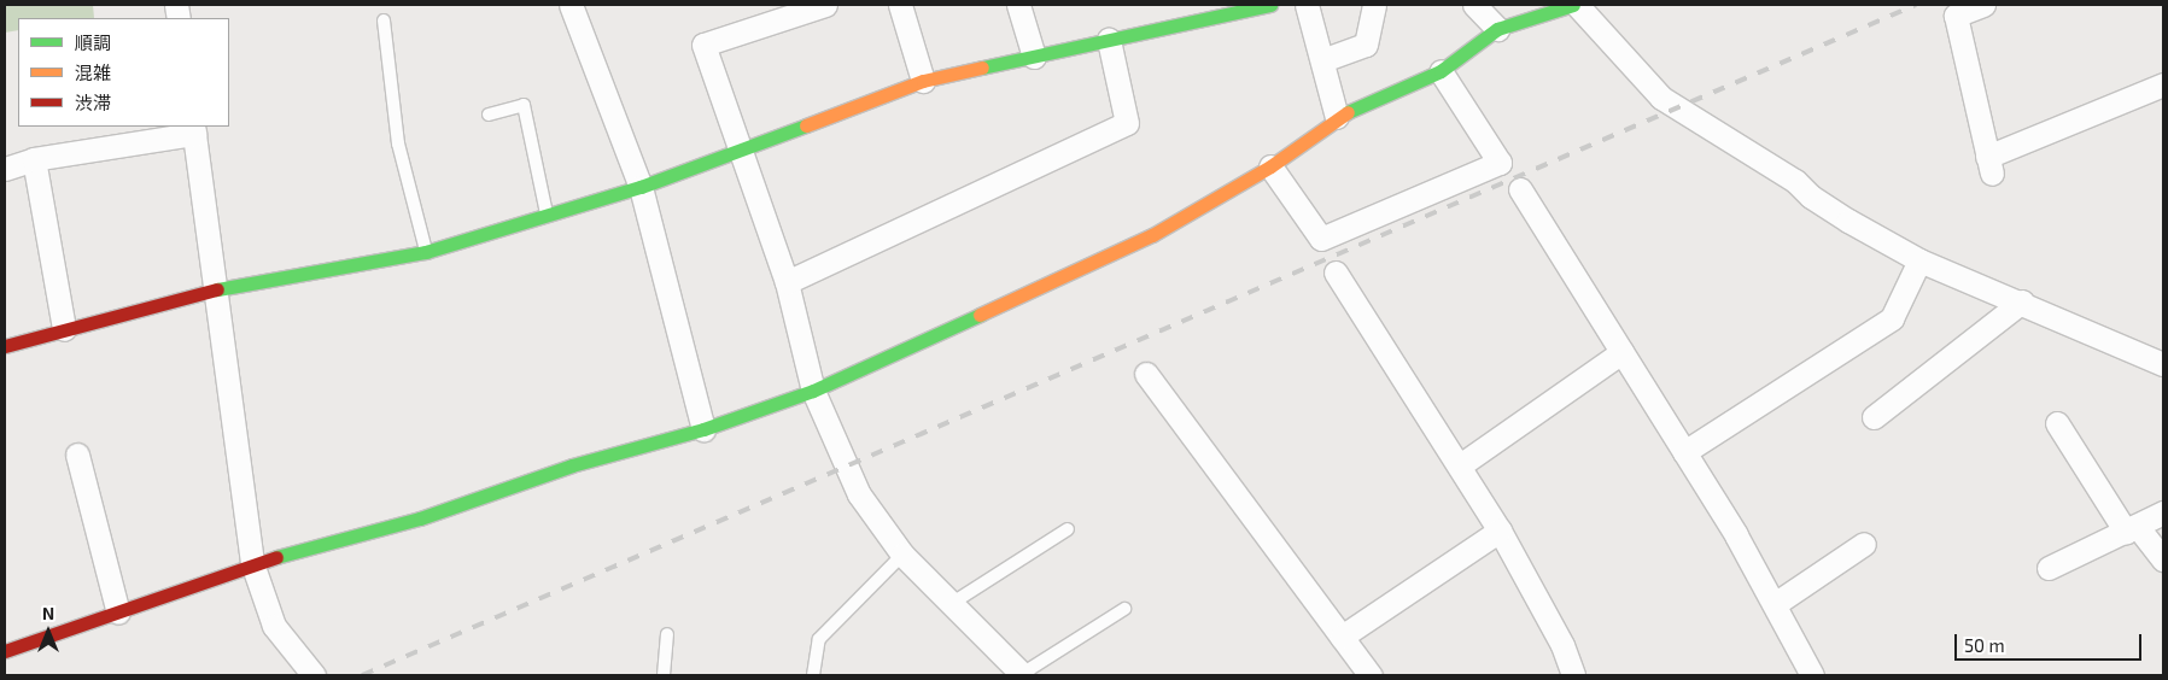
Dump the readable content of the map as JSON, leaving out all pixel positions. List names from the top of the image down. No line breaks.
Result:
{"legend":["順調","混雑","渋滞"],"scale_bar":"50 m","north":"top"}
